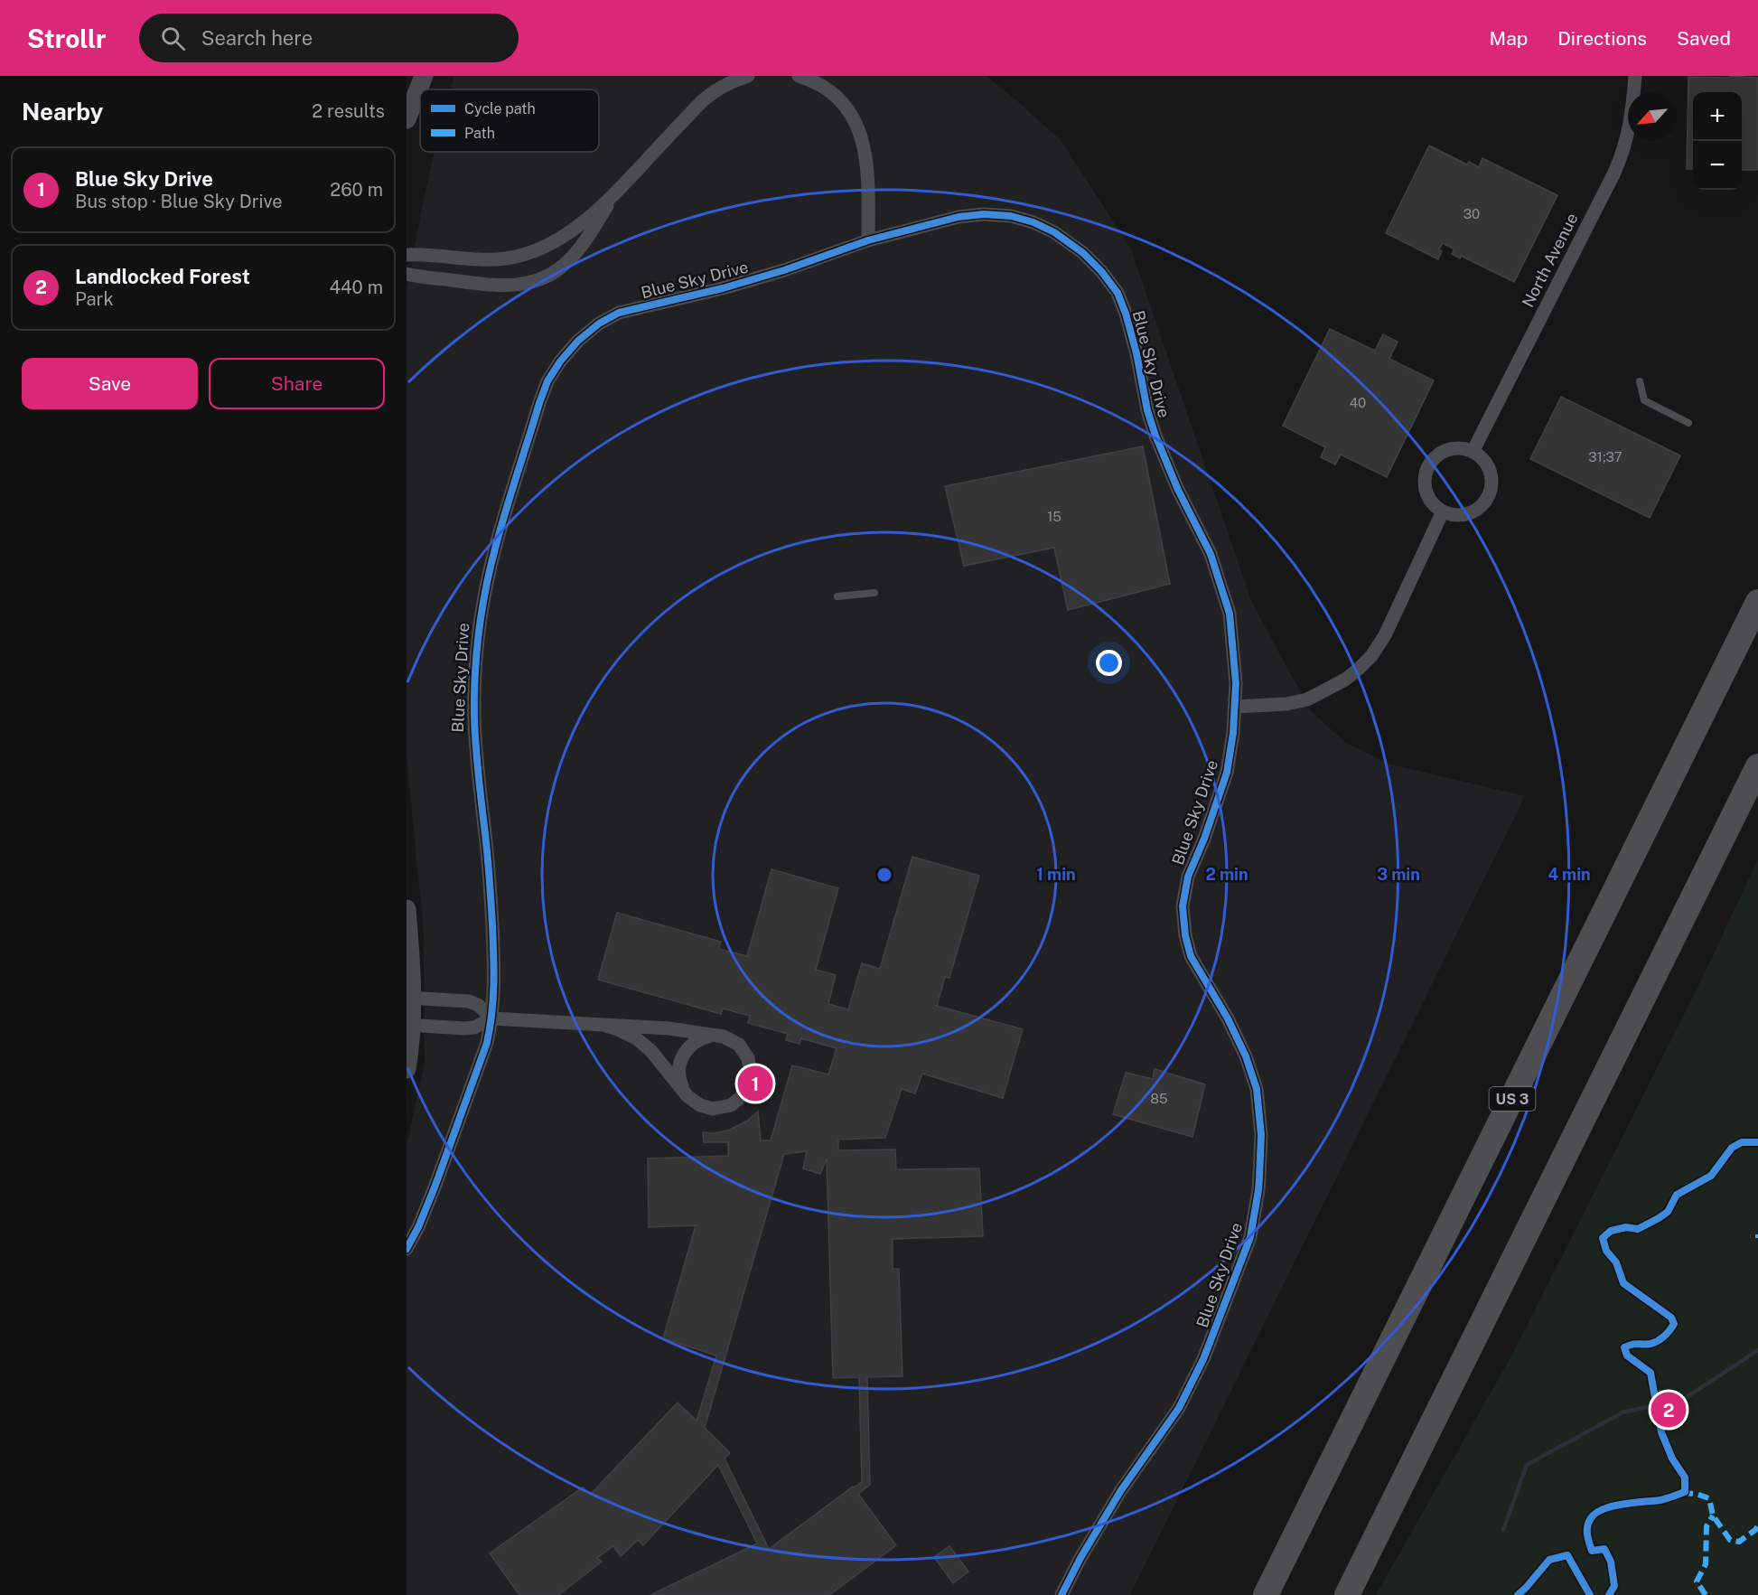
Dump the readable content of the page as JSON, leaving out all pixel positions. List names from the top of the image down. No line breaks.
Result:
{"streets":{"highway":["US 3"],"street":["North Avenue","Blue Sky Drive"]},"house_numbers":["30","40","31;37","15","85"],"legend":["Cycle path","Path"],"north":"bottom left","page":{"header":"Strollr","search":"Search here","nav":["Map","Directions","Saved"],"heading":["Nearby","2 results"],"map_buttons":["+","−"],"list":[{"mark":"1","name":"Blue Sky Drive","note":"Bus stop · Blue Sky Drive","value":"260 m"},{"mark":"2","name":"Landlocked Forest","note":"Park","value":"440 m"}],"buttons":["Save","Share"],"pins":["1","2"]},"rings":["1 min","2 min","3 min","4 min"]}
